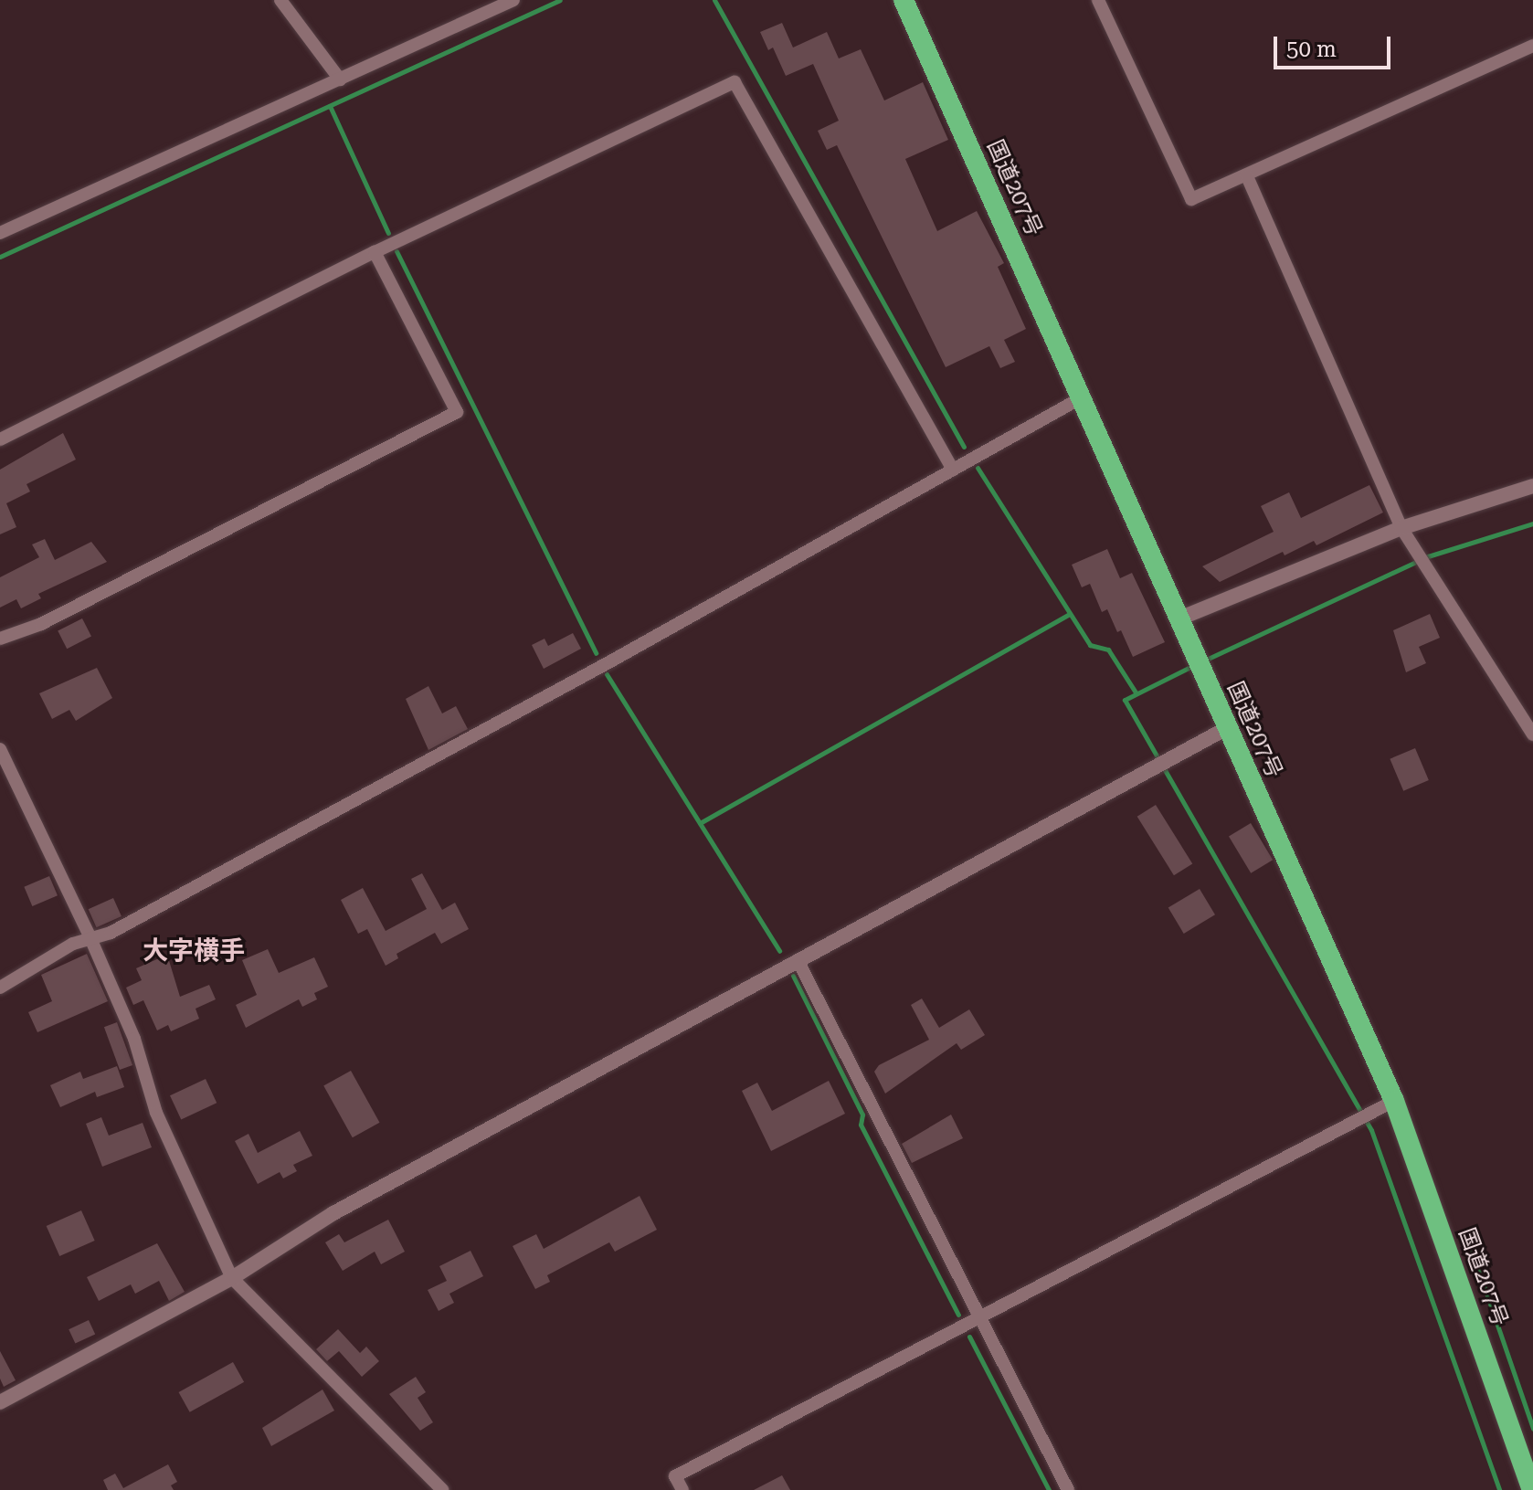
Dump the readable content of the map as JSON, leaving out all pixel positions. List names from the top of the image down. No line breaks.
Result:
{"streets":{"highway":["国道207号"]},"districts":["大字横手"],"scale_bar":"50 m"}
